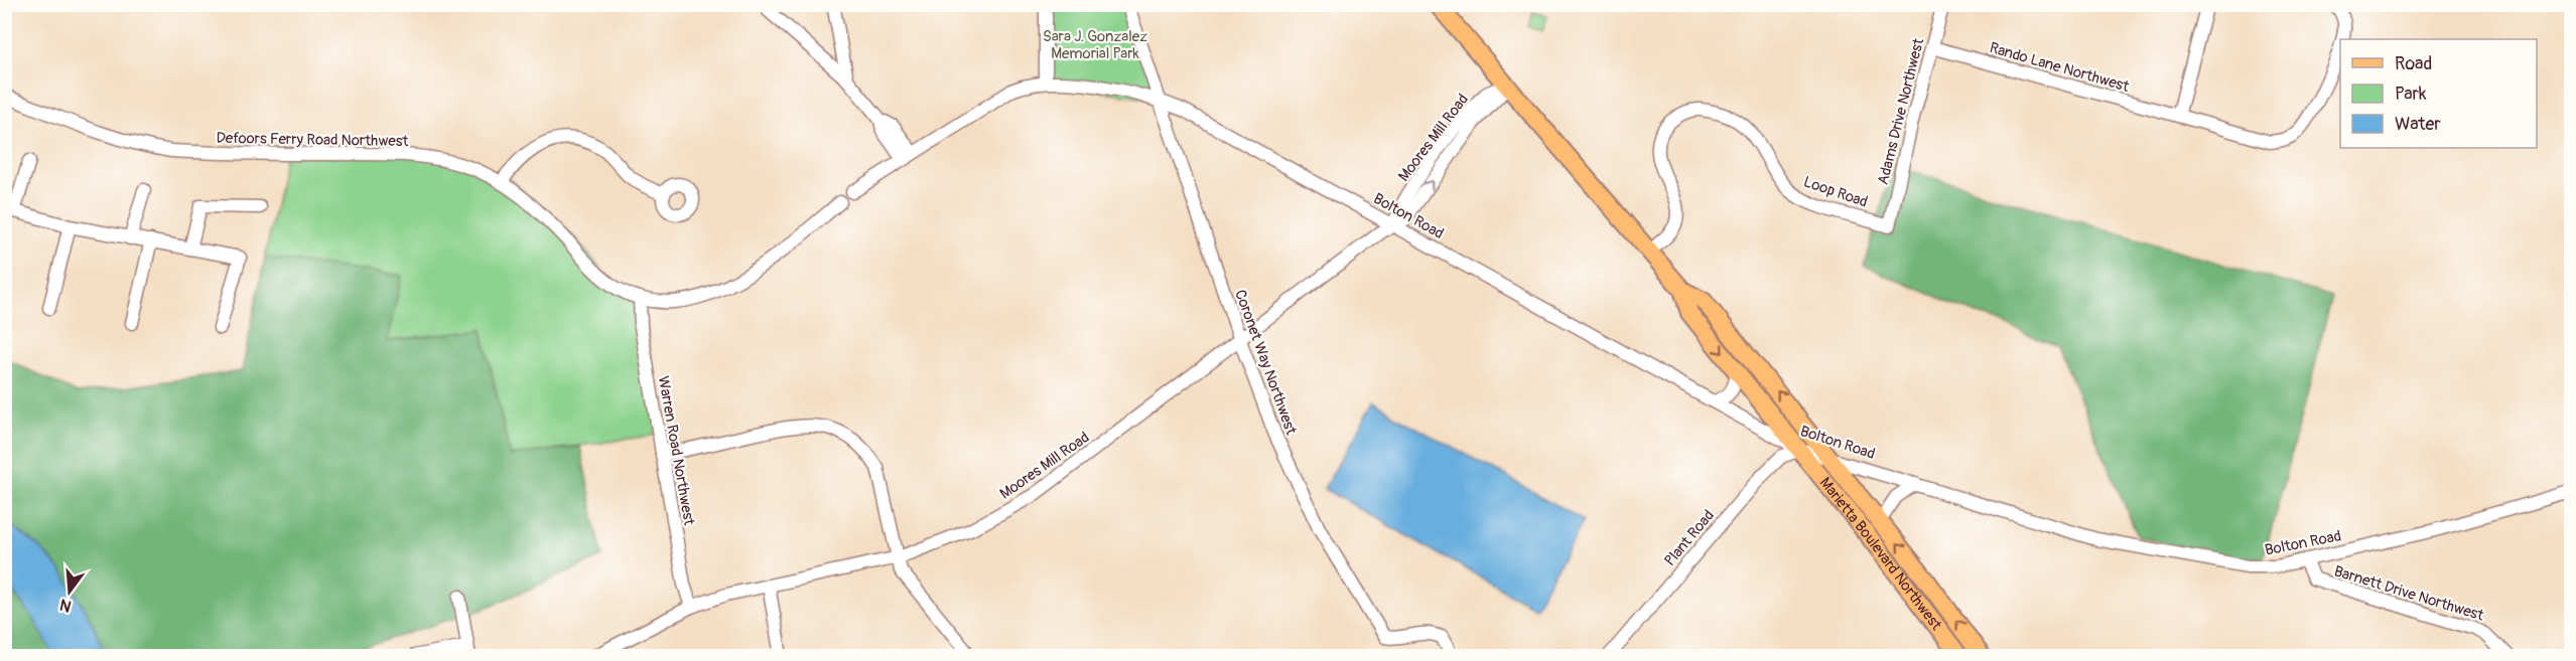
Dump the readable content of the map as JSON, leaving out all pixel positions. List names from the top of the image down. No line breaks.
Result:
{"streets":{"main road":["Marietta Boulevard Northwest"],"street":["Rando Lane Northwest","Adams Drive Northwest","Moores Mill Road","Defoors Ferry Road Northwest","Loop Road","Bolton Road","Coronet Way Northwest","Warren Road Northwest","Plant Road","Barnett Drive Northwest"]},"crossings":[["Rando Lane Northwest","Adams Drive Northwest"],["Adams Drive Northwest","Loop Road"],["Moores Mill Road","Bolton Road"],["Moores Mill Road","Coronet Way Northwest"],["Moores Mill Road","Warren Road Northwest"],["Defoors Ferry Road Northwest","Warren Road Northwest"],["Bolton Road","Coronet Way Northwest"],["Bolton Road","Plant Road"],["Bolton Road","Marietta Boulevard Northwest"],["Bolton Road","Barnett Drive Northwest"],["Plant Road","Marietta Boulevard Northwest"]],"parks":["Sara J. Gonzalez Memorial Park"],"legend":["Road","Park","Water"],"north":"bottom"}
